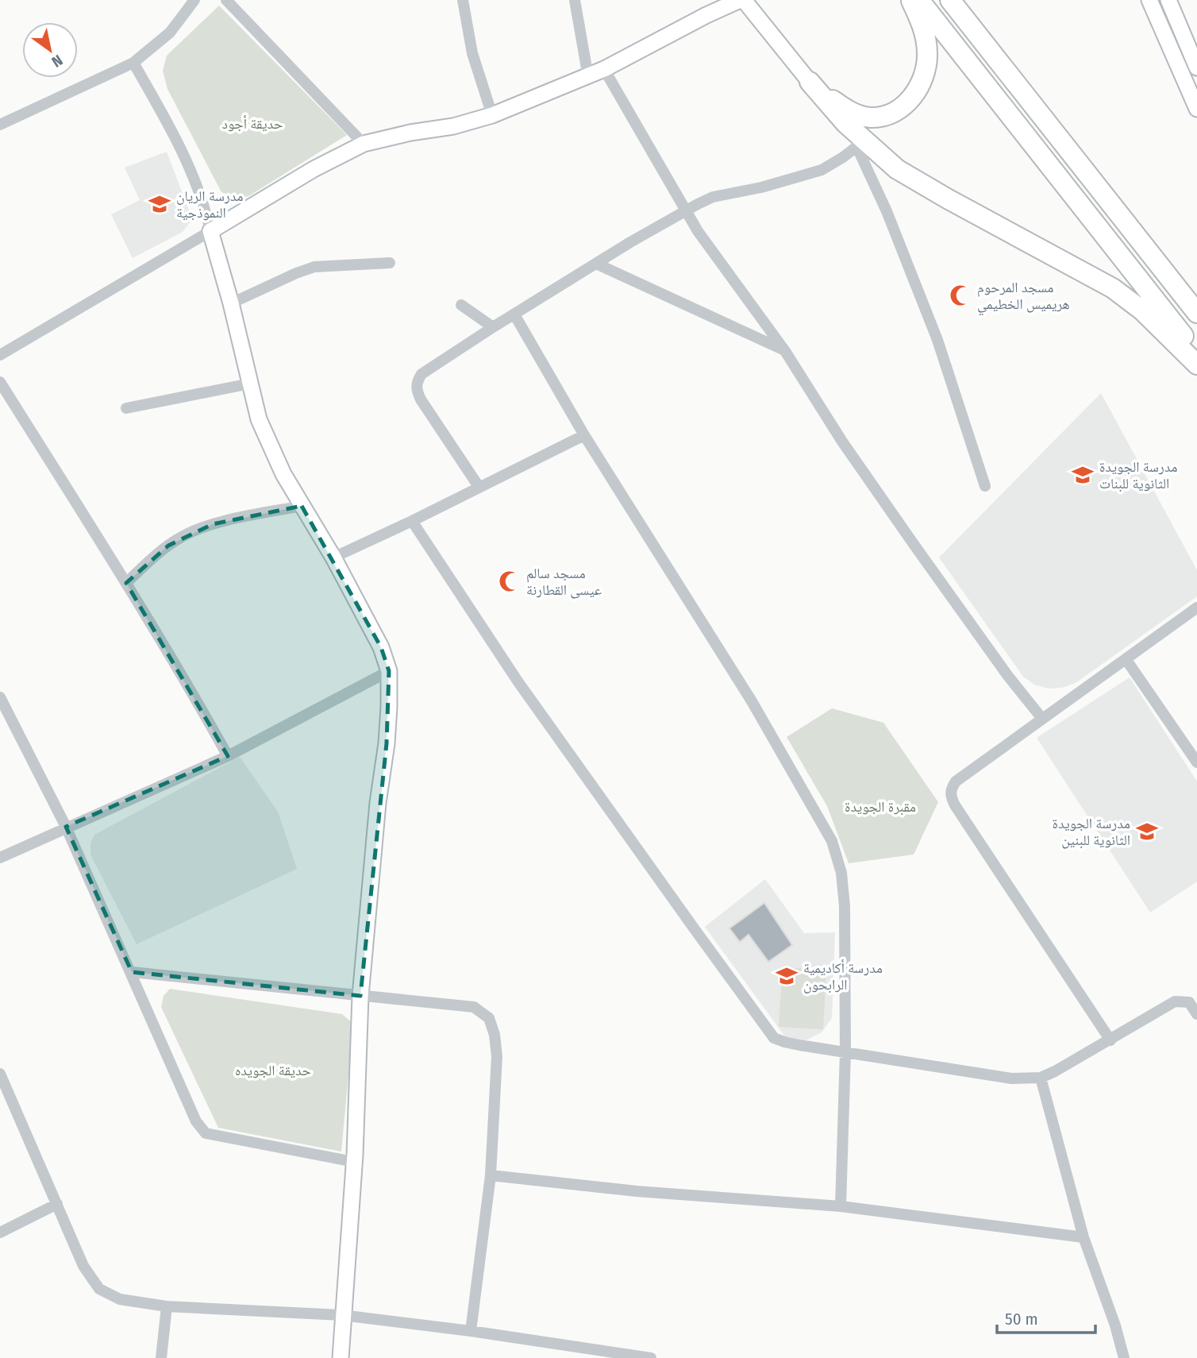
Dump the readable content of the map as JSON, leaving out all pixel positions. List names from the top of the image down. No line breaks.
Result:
{"parks":["حديقة أجود","مقبرة الجويدة","حديقة الجويده"],"places":{"school or university":["مدرسة الريان النموذجية","مدرسة الجويدة الثانوية للبنات","مدرسة الجويدة الثانوية للبنين","مدرسة أكاديمية الرابحون"],"mosque":["مسجد المرحوم هريميس الخطيمي","مسجد سالم عيسى القطارنة"]},"scale_bar":"50 m","north":"bottom right"}
